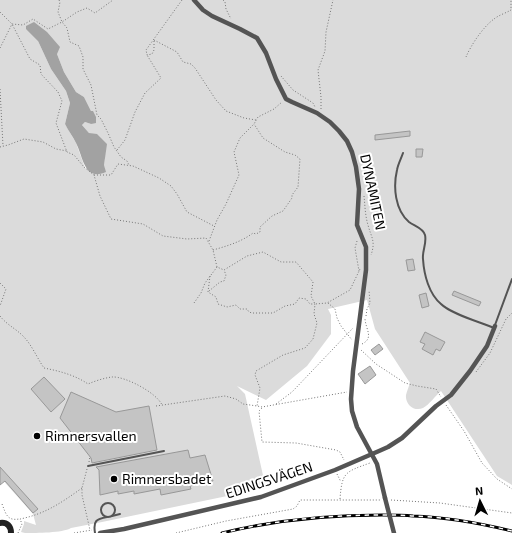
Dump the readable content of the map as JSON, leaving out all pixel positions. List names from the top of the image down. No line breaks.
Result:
{"streets":{"street":["EDINGSVÄGEN"],"path":["DYNAMITEN"]},"places":["Rimnersvallen","Rimnersbadet"],"north":"top"}
